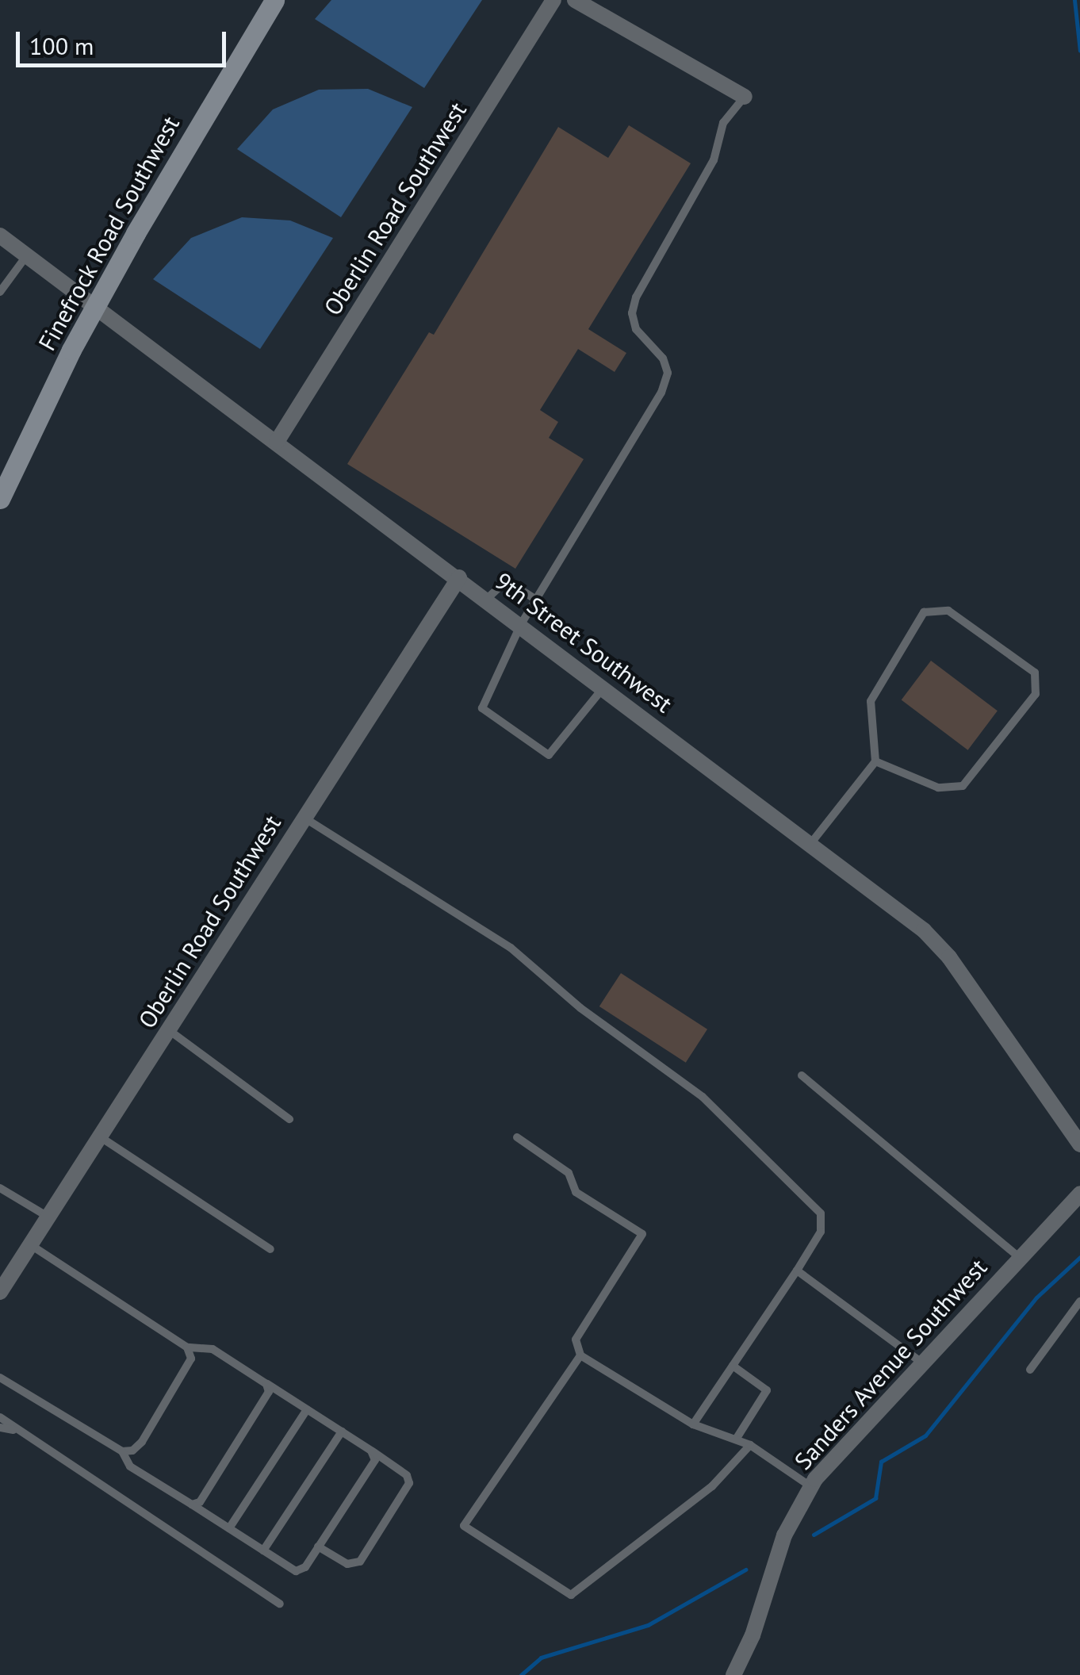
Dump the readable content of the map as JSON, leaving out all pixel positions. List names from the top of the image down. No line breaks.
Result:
{"streets":{"main road":["Finefrock Road Southwest"],"street":["Oberlin Road Southwest","9th Street Southwest","Sanders Avenue Southwest"]},"crossings":[["Oberlin Road Southwest","9th Street Southwest"],["Finefrock Road Southwest","9th Street Southwest"]],"scale_bar":"100 m"}
